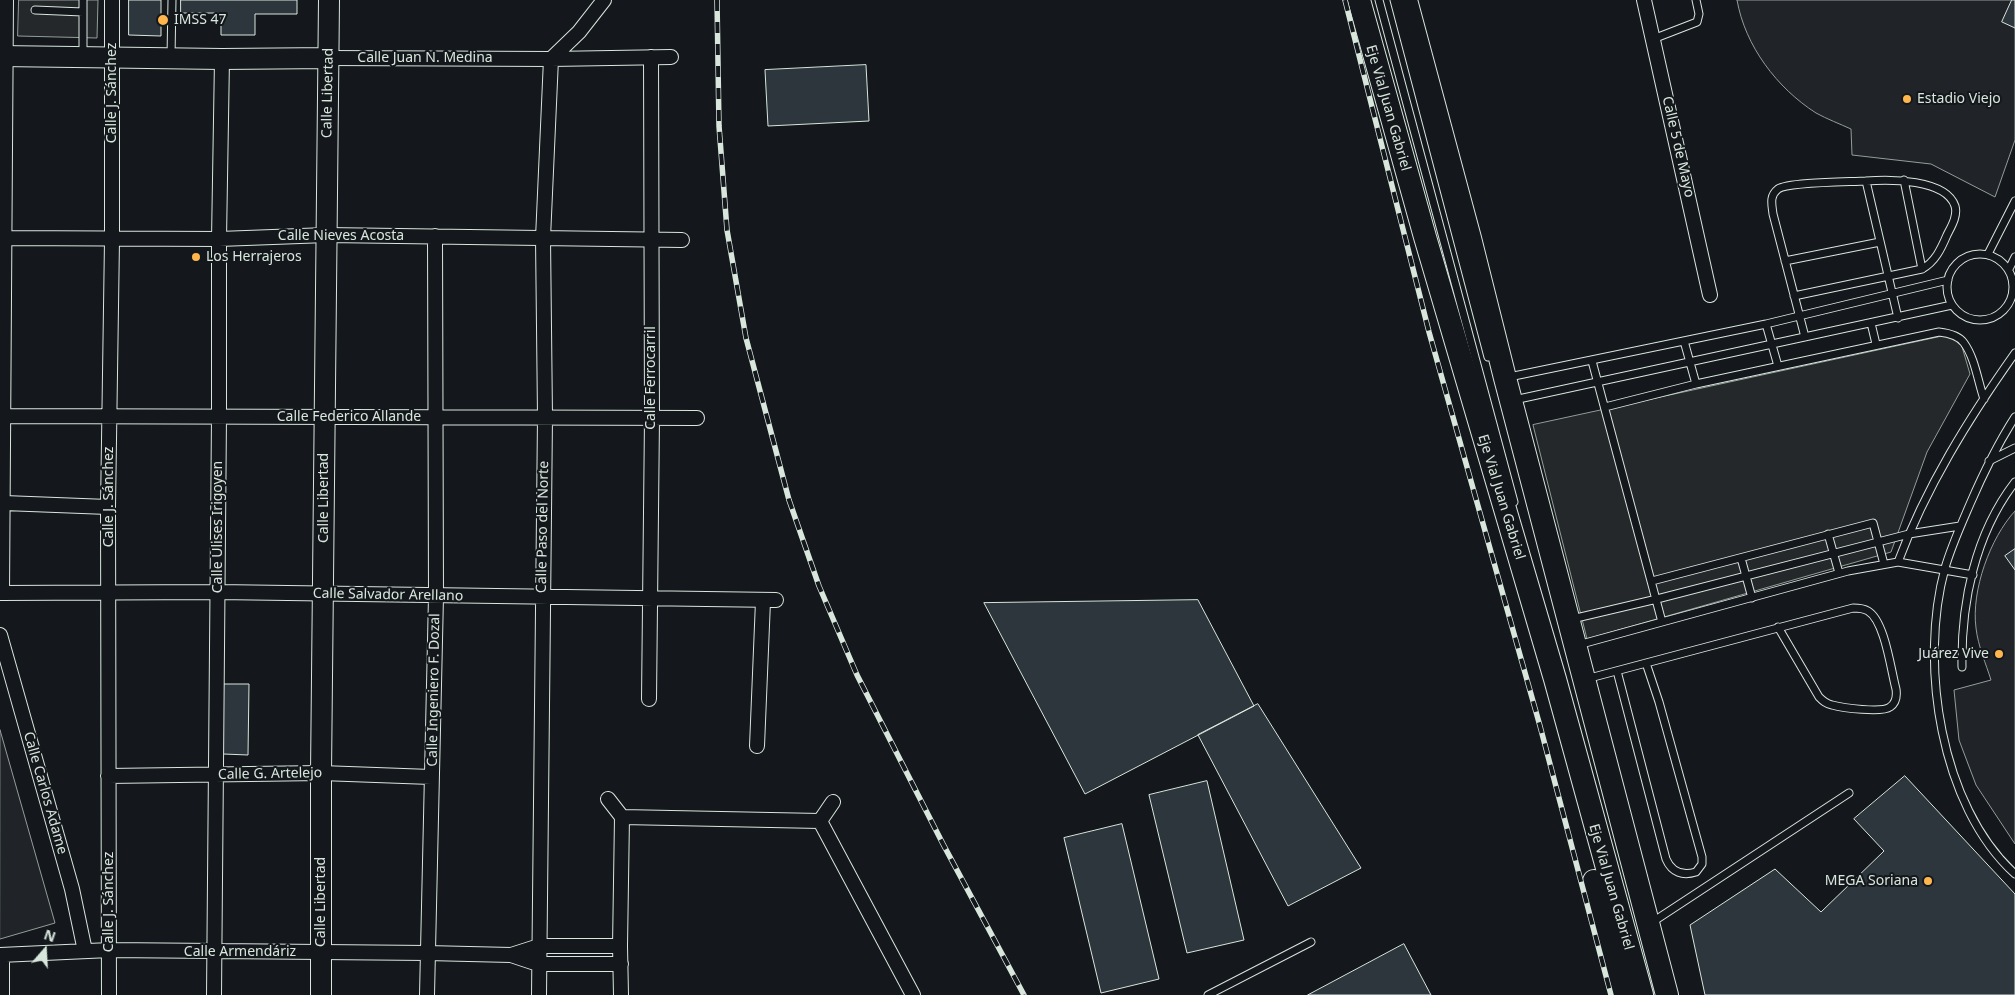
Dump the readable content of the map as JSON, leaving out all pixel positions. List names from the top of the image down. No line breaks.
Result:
{"streets":{"main road":["Eje Vial Juan Gabriel"],"street":["Calle Juan N. Medina","Calle J. Sánchez","Calle Libertad","Calle 5 de Mayo","Calle Nieves Acosta","Calle Ferrocarril","Calle Federico Allande","Calle Ulises Irigoyen","Calle Paso del Norte","Calle Salvador Arellano","Calle Ingeniero F. Dozal","Calle G. Artelejo","Calle Carlos Adame","Calle Armendáriz"]},"crossings":[["Calle Juan N. Medina","Calle J. Sánchez"],["Calle Juan N. Medina","Calle Libertad"],["Calle Juan N. Medina","Calle Ferrocarril"],["Calle Juan N. Medina","Calle Ulises Irigoyen"],["Calle Juan N. Medina","Calle Paso del Norte"],["Calle J. Sánchez","Calle Nieves Acosta"],["Calle J. Sánchez","Calle Federico Allande"],["Calle J. Sánchez","Calle Salvador Arellano"],["Calle J. Sánchez","Calle G. Artelejo"],["Calle J. Sánchez","Calle Armendáriz"],["Calle Libertad","Calle Nieves Acosta"],["Calle Libertad","Calle Federico Allande"],["Calle Libertad","Calle Salvador Arellano"],["Calle Libertad","Calle G. Artelejo"],["Calle Libertad","Calle Armendáriz"],["Calle Nieves Acosta","Calle Ferrocarril"],["Calle Nieves Acosta","Calle Ulises Irigoyen"],["Calle Nieves Acosta","Calle Paso del Norte"],["Calle Nieves Acosta","Calle Ingeniero F. Dozal"],["Calle Ferrocarril","Calle Federico Allande"],["Calle Ferrocarril","Calle Salvador Arellano"],["Calle Federico Allande","Calle Ulises Irigoyen"],["Calle Federico Allande","Calle Paso del Norte"],["Calle Federico Allande","Calle Ingeniero F. Dozal"],["Calle Ulises Irigoyen","Calle Salvador Arellano"],["Calle Ulises Irigoyen","Calle G. Artelejo"],["Calle Ulises Irigoyen","Calle Armendáriz"],["Calle Paso del Norte","Calle Salvador Arellano"],["Calle Paso del Norte","Calle Armendáriz"],["Calle Salvador Arellano","Calle Ingeniero F. Dozal"],["Calle Ingeniero F. Dozal","Calle G. Artelejo"],["Calle Ingeniero F. Dozal","Calle Armendáriz"],["Calle Carlos Adame","Calle Armendáriz"]],"places":["IMSS 47","Estadio Viejo","Los Herrajeros","Juárez Vive","MEGA Soriana"],"north":"top"}
